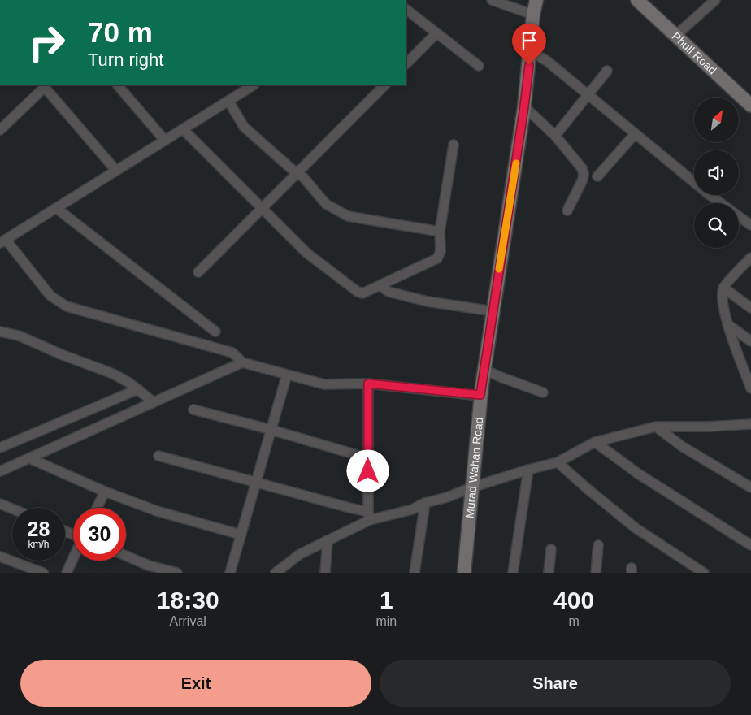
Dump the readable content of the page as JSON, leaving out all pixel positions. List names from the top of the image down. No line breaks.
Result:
{"streets":{"street":["Phull Road","Murad Wahan Road"]},"north":"top right","page":{"turn":["70 m","Turn right"],"speed":"28 km/h","limit":"30","eta":["18:30","Arrival","1","min","400","m"],"buttons":["Exit","Share"]}}
